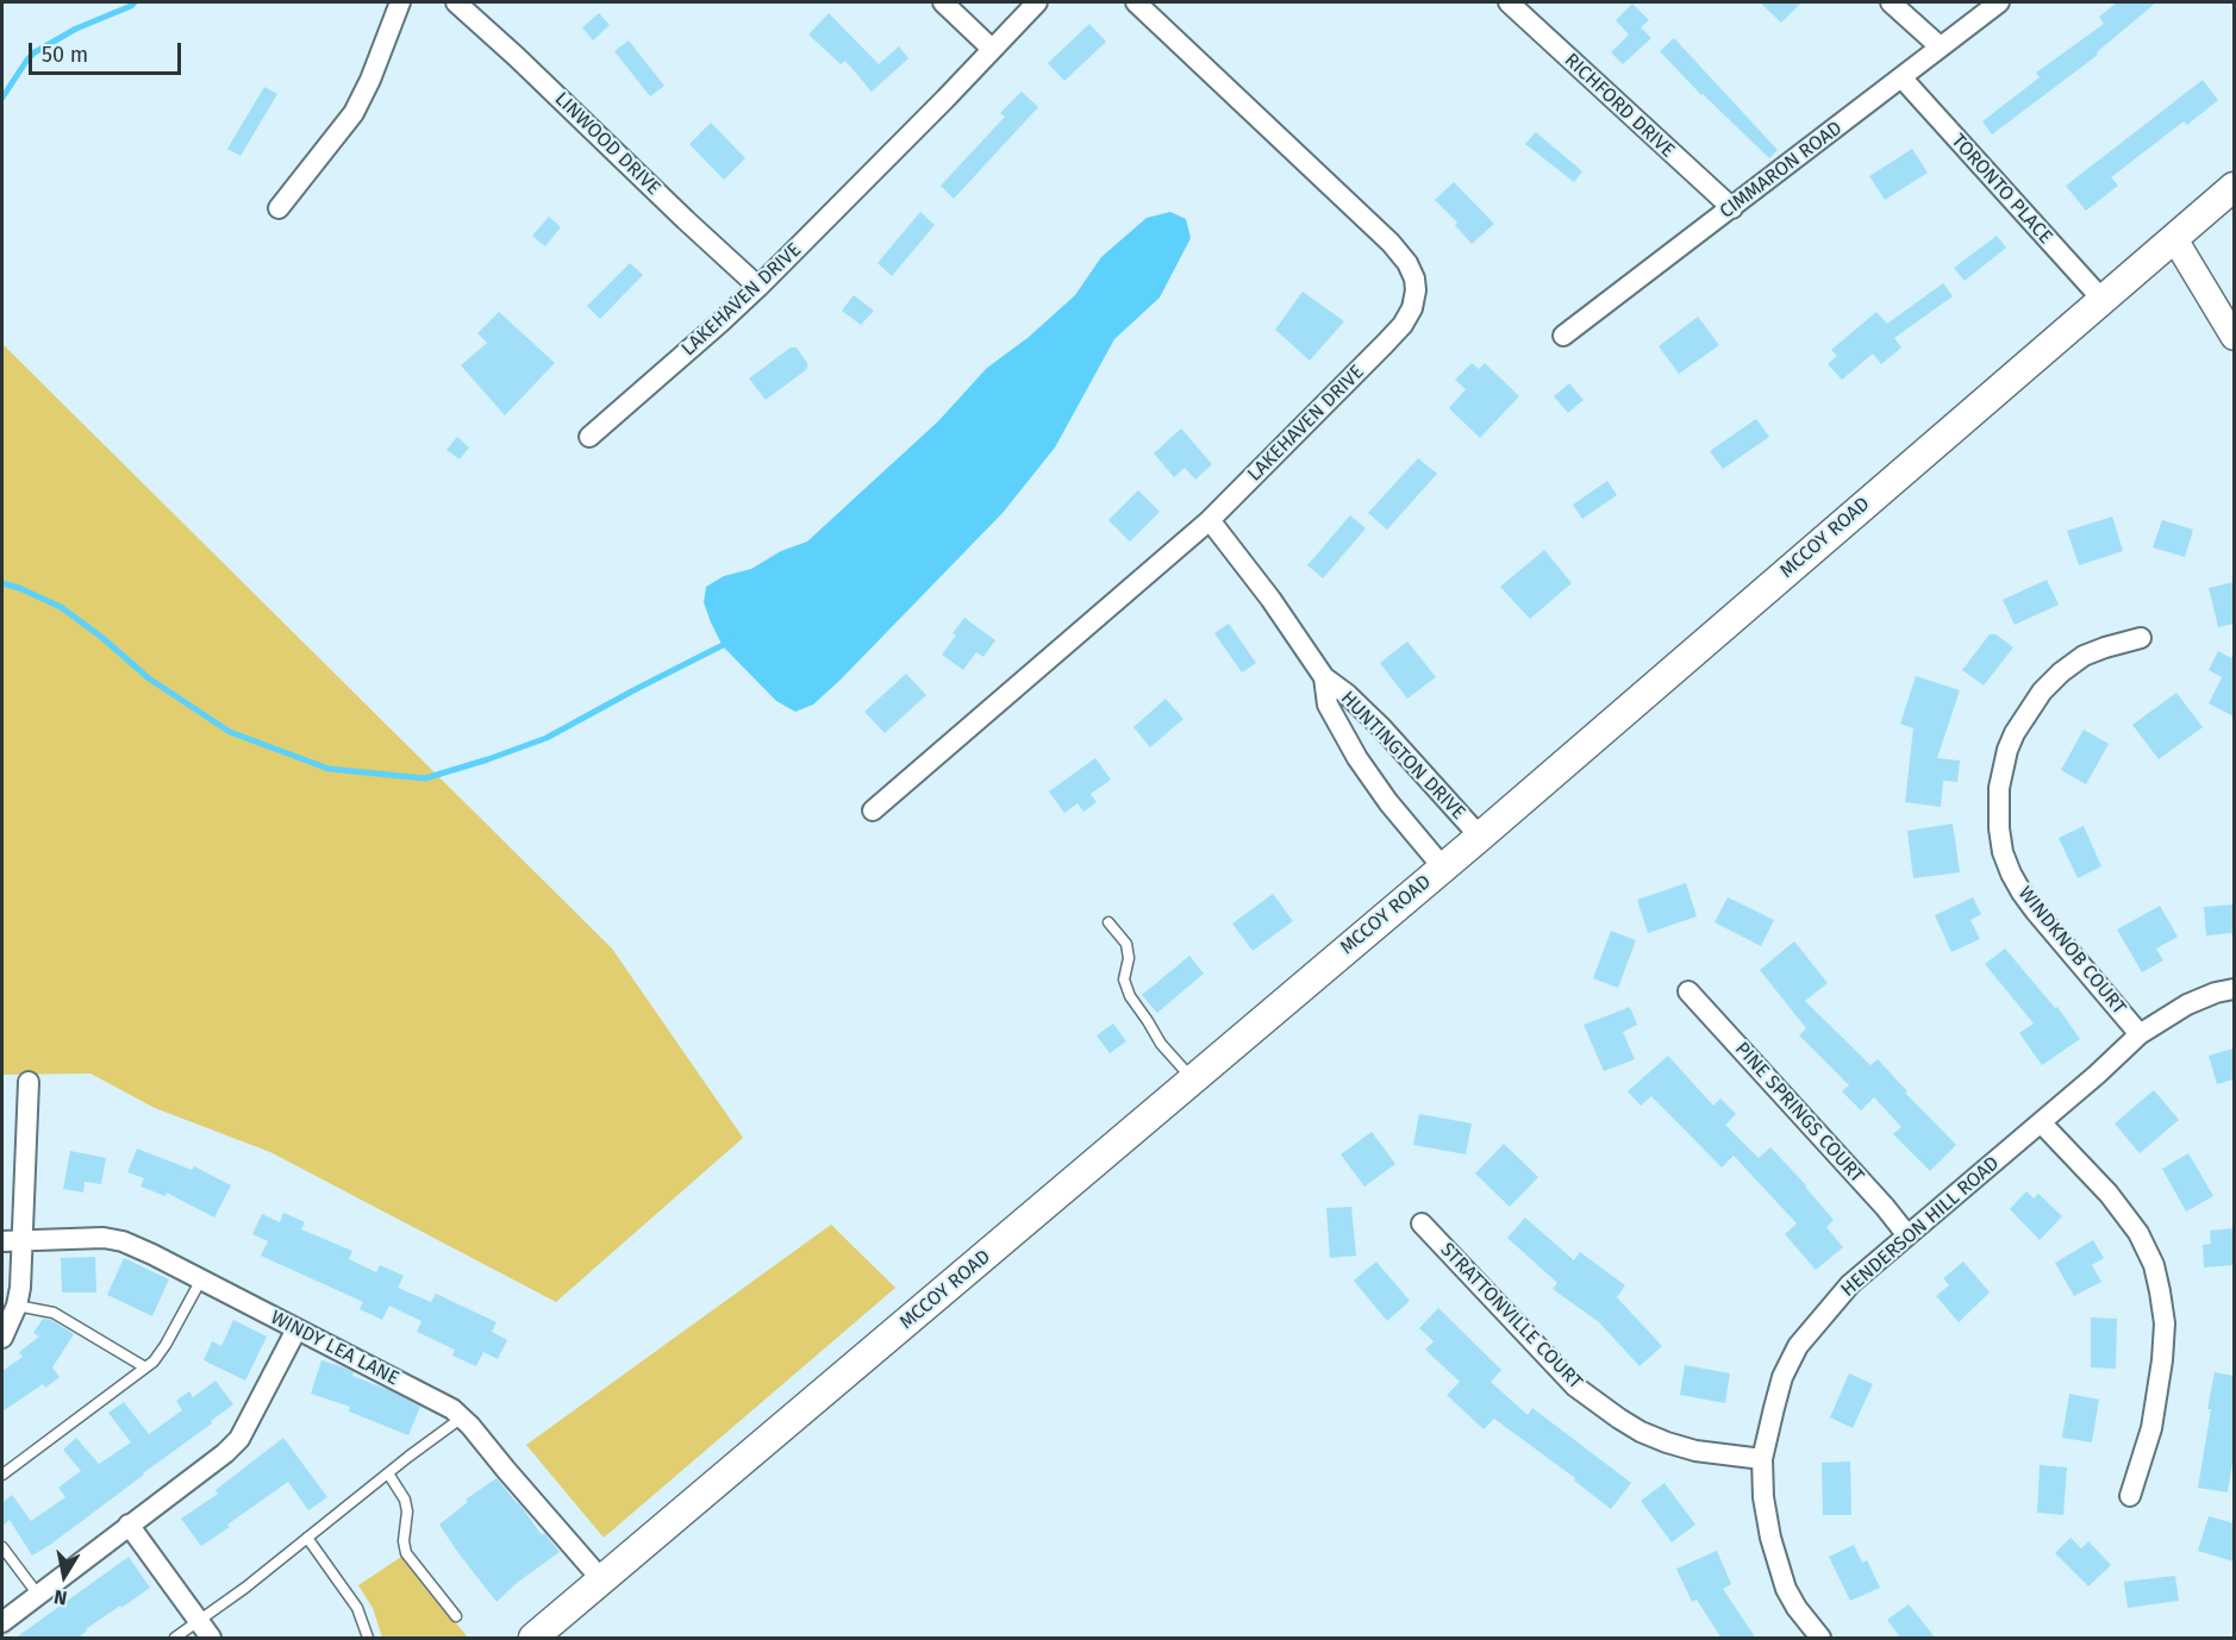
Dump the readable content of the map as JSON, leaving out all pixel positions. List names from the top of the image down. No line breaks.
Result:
{"streets":{"main road":["MCCOY ROAD"],"street":["RICHFORD DRIVE","LINWOOD DRIVE","CIMMARON ROAD","TORONTO PLACE","LAKEHAVEN DRIVE","HUNTINGTON DRIVE","WINDKNOB COURT","PINE SPRINGS COURT","HENDERSON HILL ROAD","STRATTONVILLE COURT","WINDY LEA LANE"]},"crossings":[["RICHFORD DRIVE","CIMMARON ROAD"],["LINWOOD DRIVE","LAKEHAVEN DRIVE"],["CIMMARON ROAD","TORONTO PLACE"],["TORONTO PLACE","MCCOY ROAD"],["LAKEHAVEN DRIVE","HUNTINGTON DRIVE"],["MCCOY ROAD","HUNTINGTON DRIVE"],["MCCOY ROAD","WINDY LEA LANE"],["WINDKNOB COURT","HENDERSON HILL ROAD"],["PINE SPRINGS COURT","HENDERSON HILL ROAD"],["HENDERSON HILL ROAD","STRATTONVILLE COURT"]],"scale_bar":"50 m","north":"bottom"}
